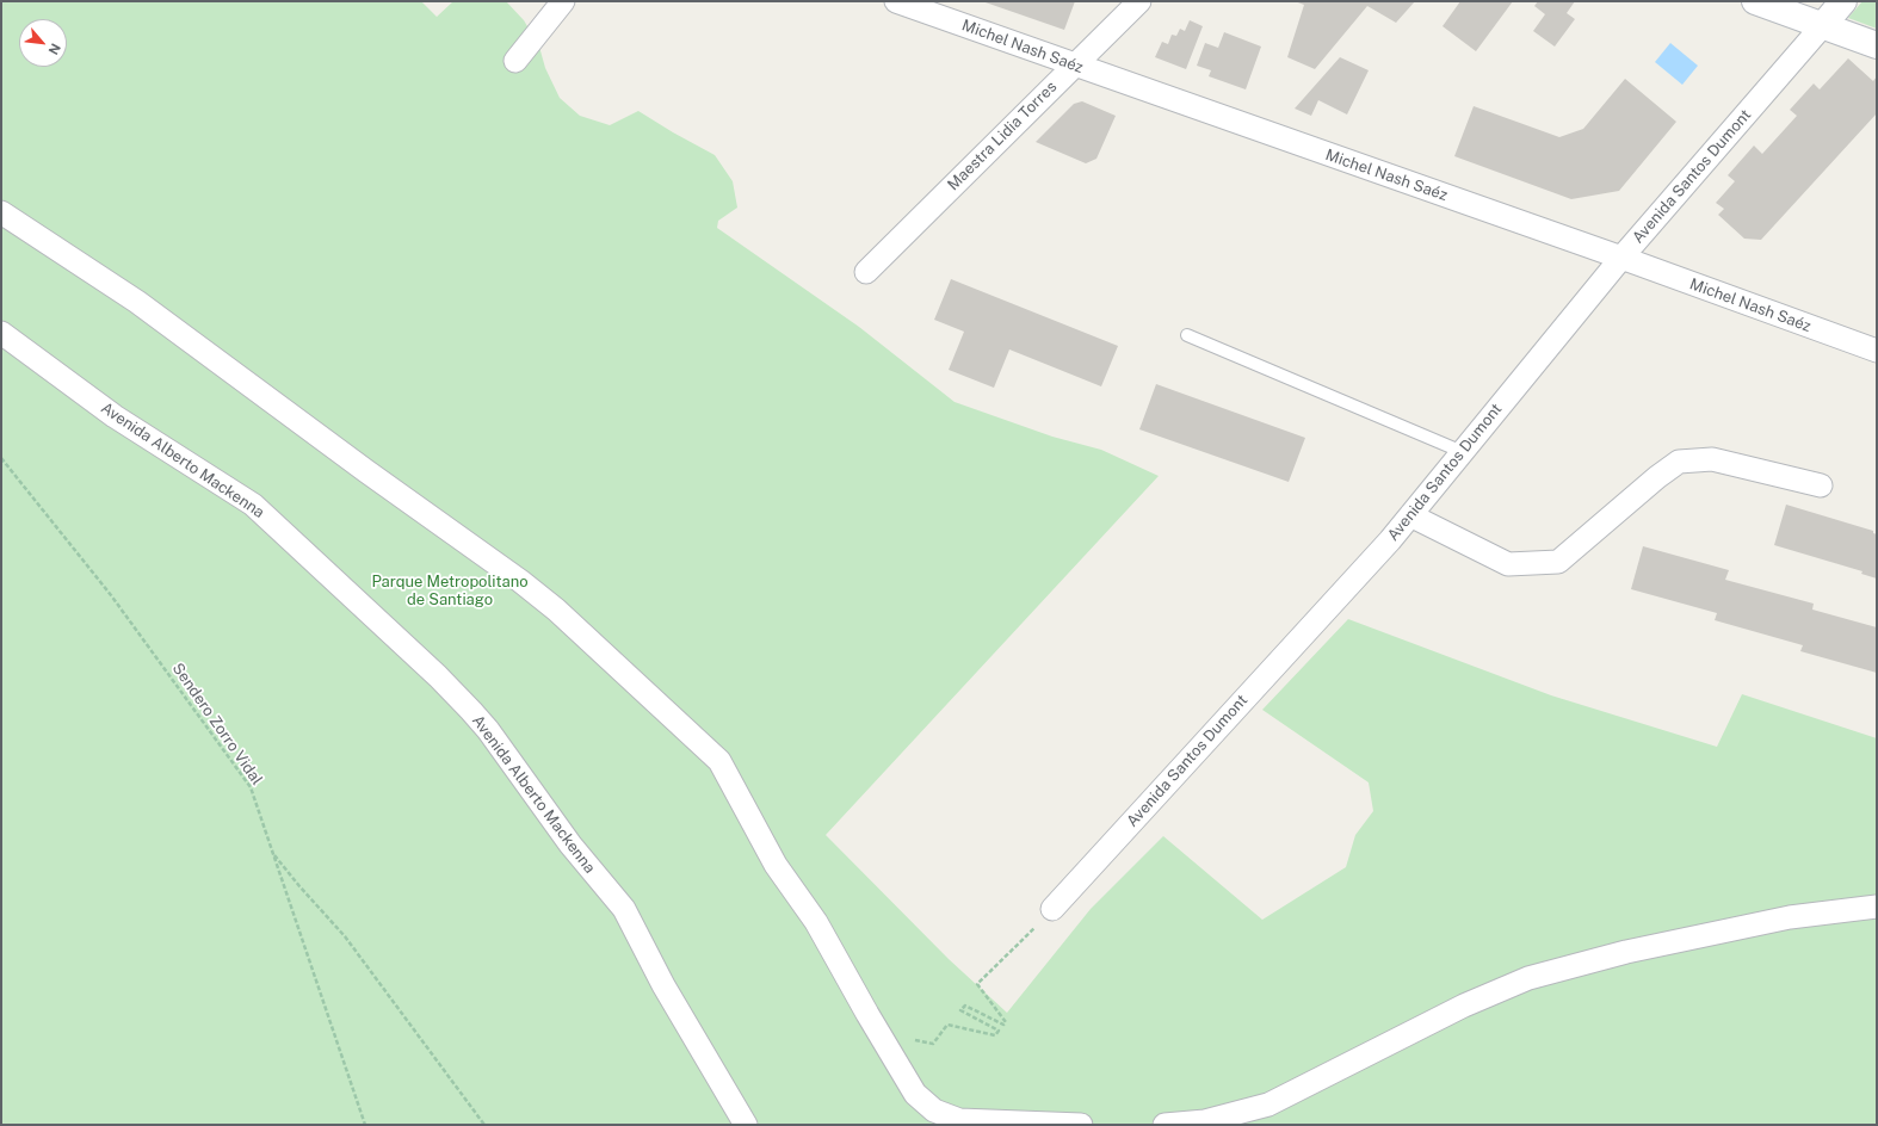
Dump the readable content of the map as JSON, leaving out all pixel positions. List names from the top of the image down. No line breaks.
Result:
{"streets":{"street":["Michel Nash Saéz","Maestra Lidia Torres","Avenida Santos Dumont","Avenida Alberto Mackenna"],"path":["Sendero Zorro Vidal"]},"crossings":[["Michel Nash Saéz","Maestra Lidia Torres"],["Michel Nash Saéz","Avenida Santos Dumont"]],"parks":["Parque Metropolitano de Santiago"],"north":"bottom right"}
